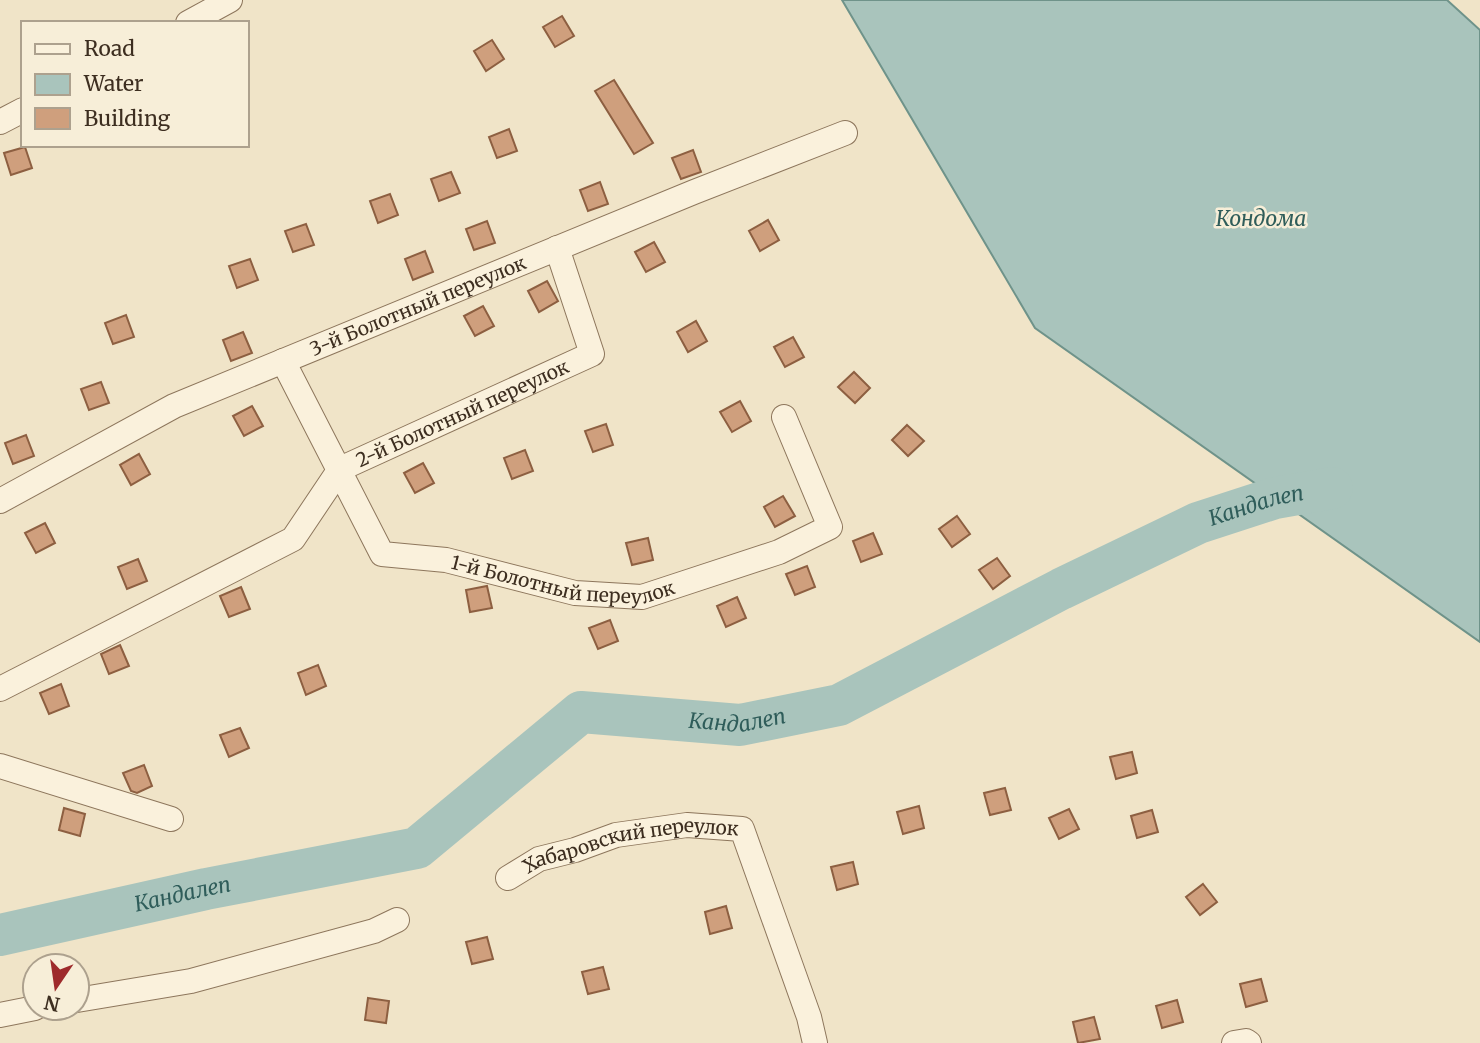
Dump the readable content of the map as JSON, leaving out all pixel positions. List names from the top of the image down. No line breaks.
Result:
{"streets":{"street":["3-й Болотный переулок","2-й Болотный переулок","1-й Болотный переулок","Хабаровский переулок"]},"crossings":[["3-й Болотный переулок","2-й Болотный переулок"],["3-й Болотный переулок","1-й Болотный переулок"],["2-й Болотный переулок","1-й Болотный переулок"]],"water":["Кондома","Кандалеп"],"legend":["Road","Water","Building"],"north":"bottom"}
